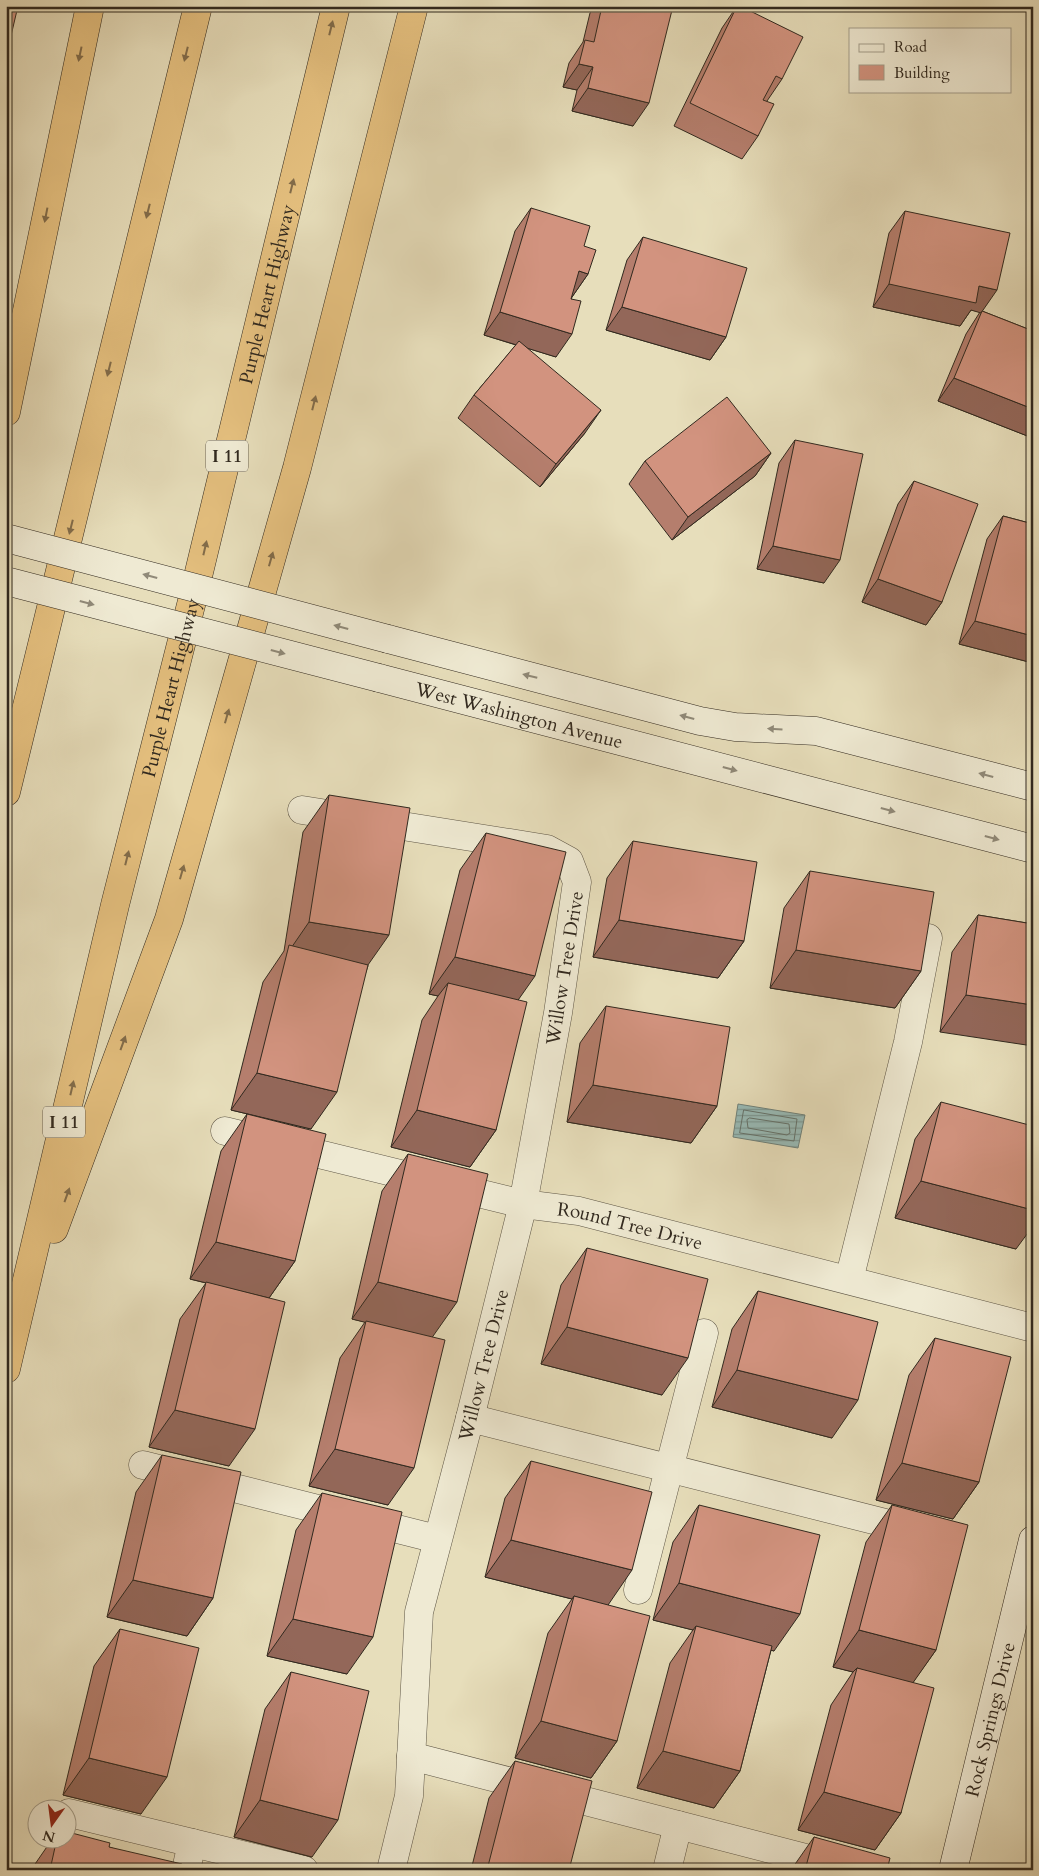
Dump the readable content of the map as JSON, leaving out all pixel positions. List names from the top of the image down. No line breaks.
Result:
{"streets":{"highway":["Purple Heart Highway","I 11"],"street":["West Washington Avenue","Willow Tree Drive","Round Tree Drive","Rock Springs Drive"]},"crossings":[["Willow Tree Drive","Round Tree Drive"]],"legend":["Road","Building"],"north":"bottom"}
